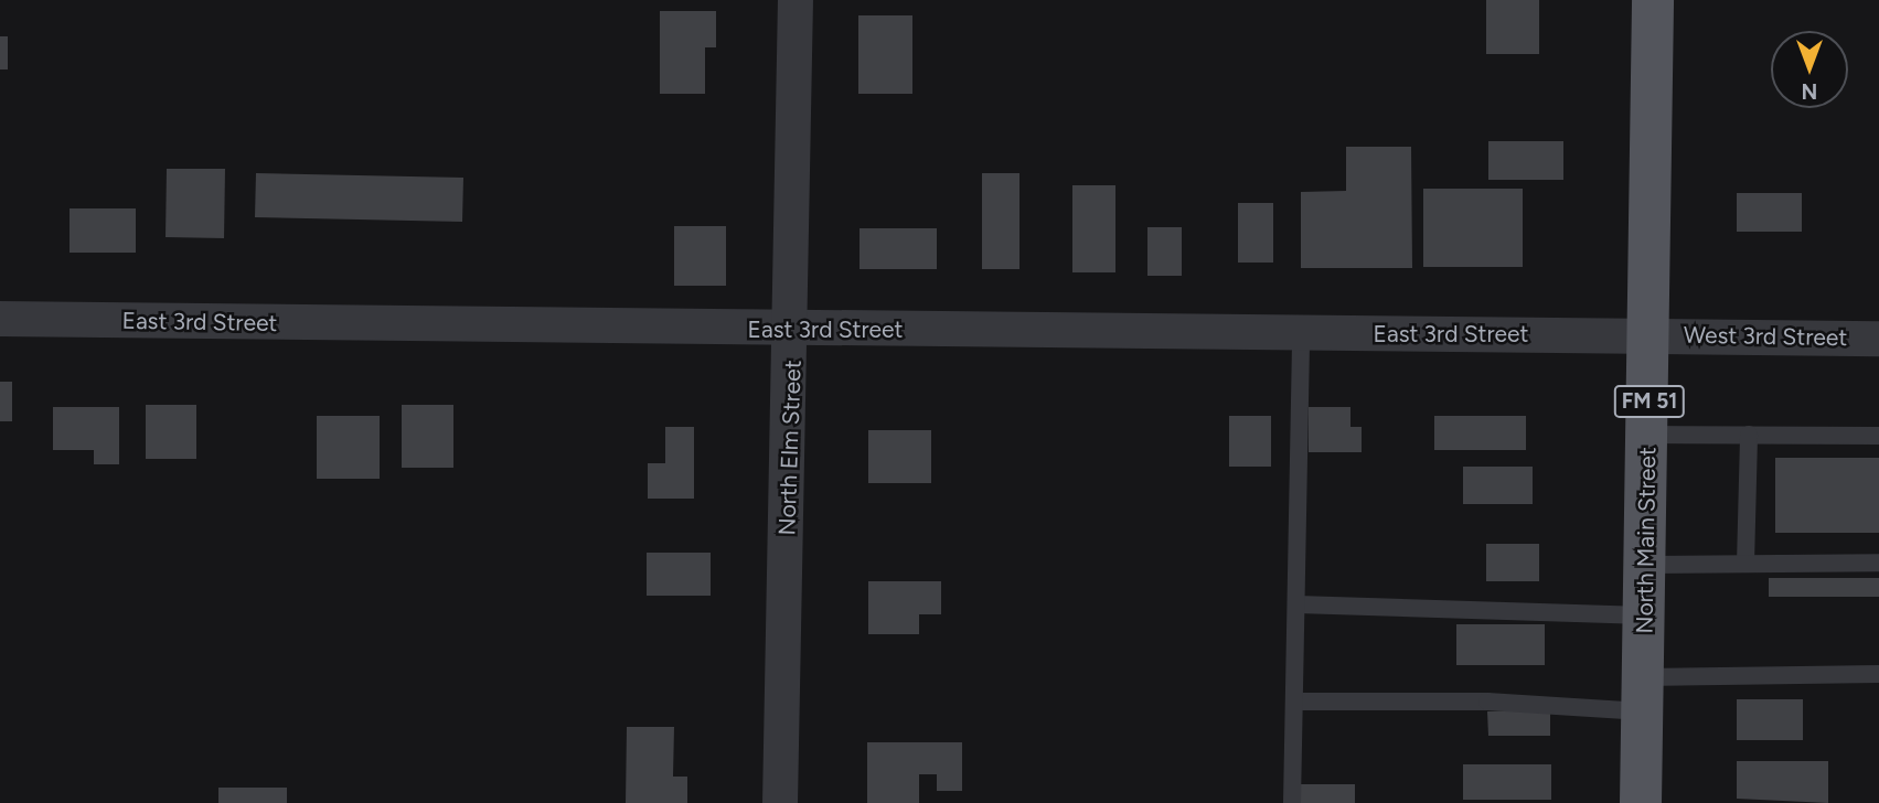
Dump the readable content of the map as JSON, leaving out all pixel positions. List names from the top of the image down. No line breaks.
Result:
{"streets":{"main road":["FM 51","North Main Street"],"street":["East 3rd Street","West 3rd Street","North Elm Street"]},"crossings":[["East 3rd Street","West 3rd Street"],["East 3rd Street","North Elm Street"],["East 3rd Street","North Main Street"],["West 3rd Street","North Main Street"]],"north":"bottom"}
